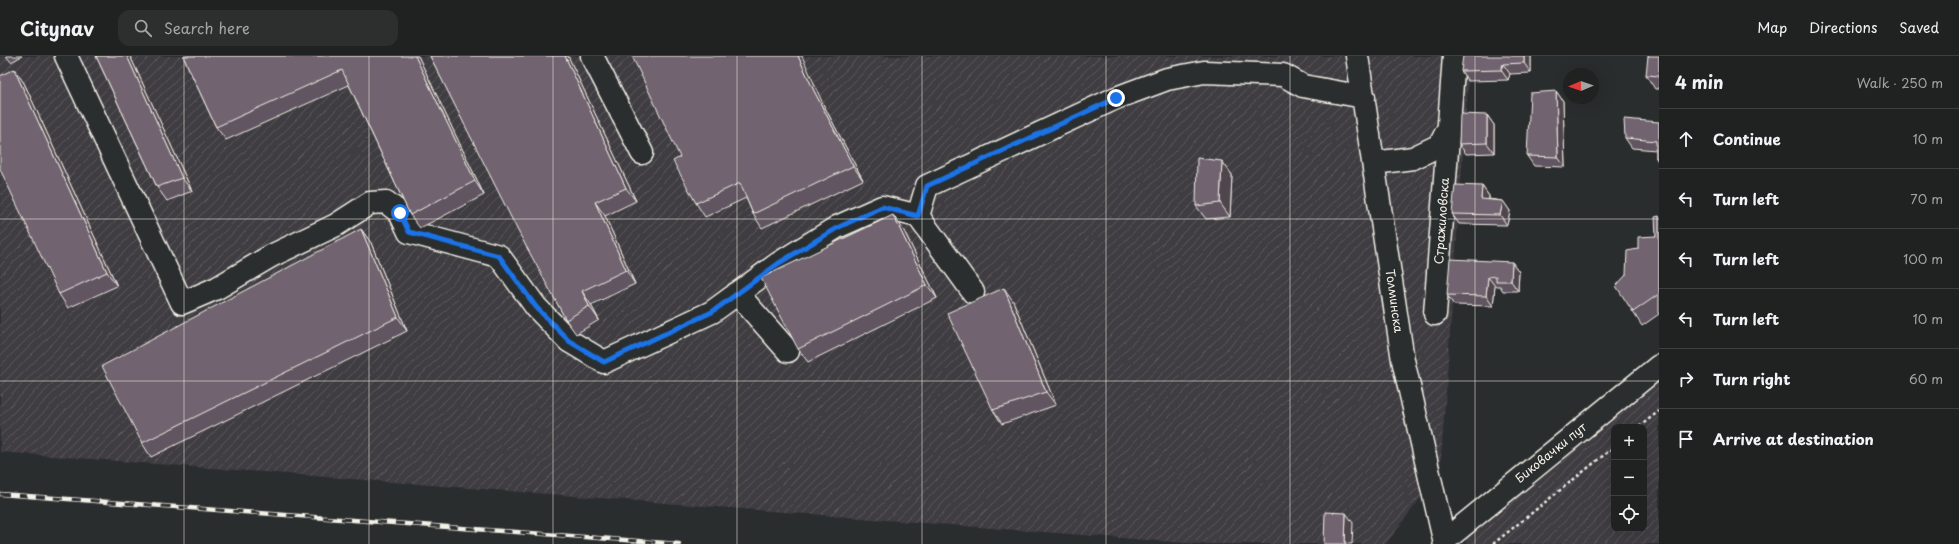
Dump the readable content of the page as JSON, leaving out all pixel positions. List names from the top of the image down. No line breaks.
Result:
{"streets":{"street":["Стражиловска","Толминска","Биковачки пут"]},"crossings":[["Стражиловска","Толминска"],["Толминска","Биковачки пут"]],"north":"left","page":{"header":"Citynav","search":"Search here","nav":["Map","Directions","Saved"],"heading":["4 min","Walk · 250 m"],"list":[["Continue","10 m"],["Turn left","70 m"],["Turn left","100 m"],["Turn left","10 m"],["Turn right","60 m"],"Arrive at destination"],"map_buttons":["+","−"]}}
